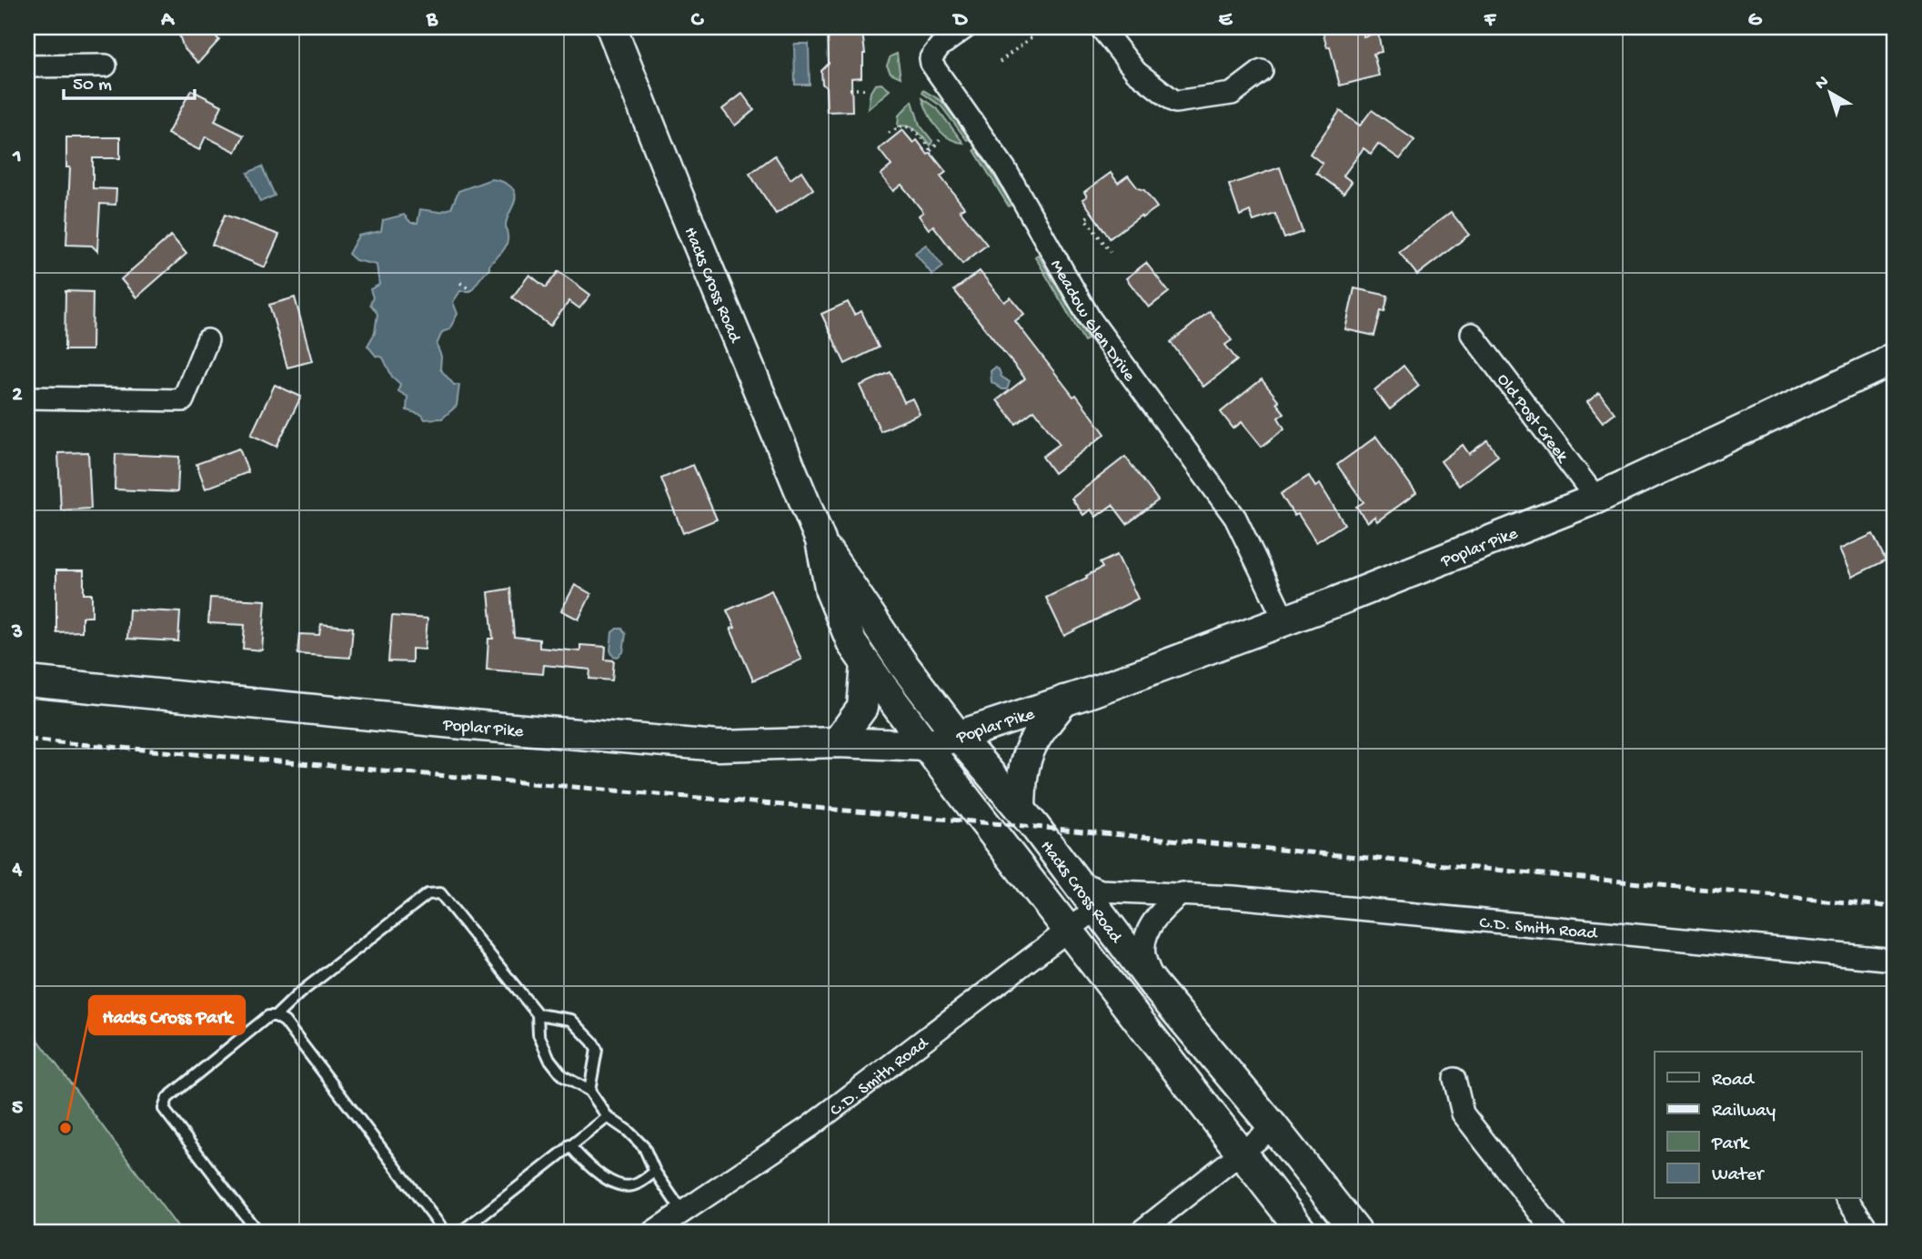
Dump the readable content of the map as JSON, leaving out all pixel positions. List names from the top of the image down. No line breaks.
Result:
{"streets":{"main road":["Hacks Cross Road","Poplar Pike"],"street":["Meadow Glen Drive","Old Post Creek","C.D. Smith Road"]},"crossings":[["Hacks Cross Road","Poplar Pike"],["Hacks Cross Road","C.D. Smith Road"],["Meadow Glen Drive","Poplar Pike"],["Old Post Creek","Poplar Pike"]],"places":["Hacks Cross Park"],"legend":["Road","Railway","Park","Water"],"scale_bar":"50 m","north":"top left","grid":{"columns":["A","B","C","D","E","F","G"],"rows":["1","2","3","4","5"]}}
